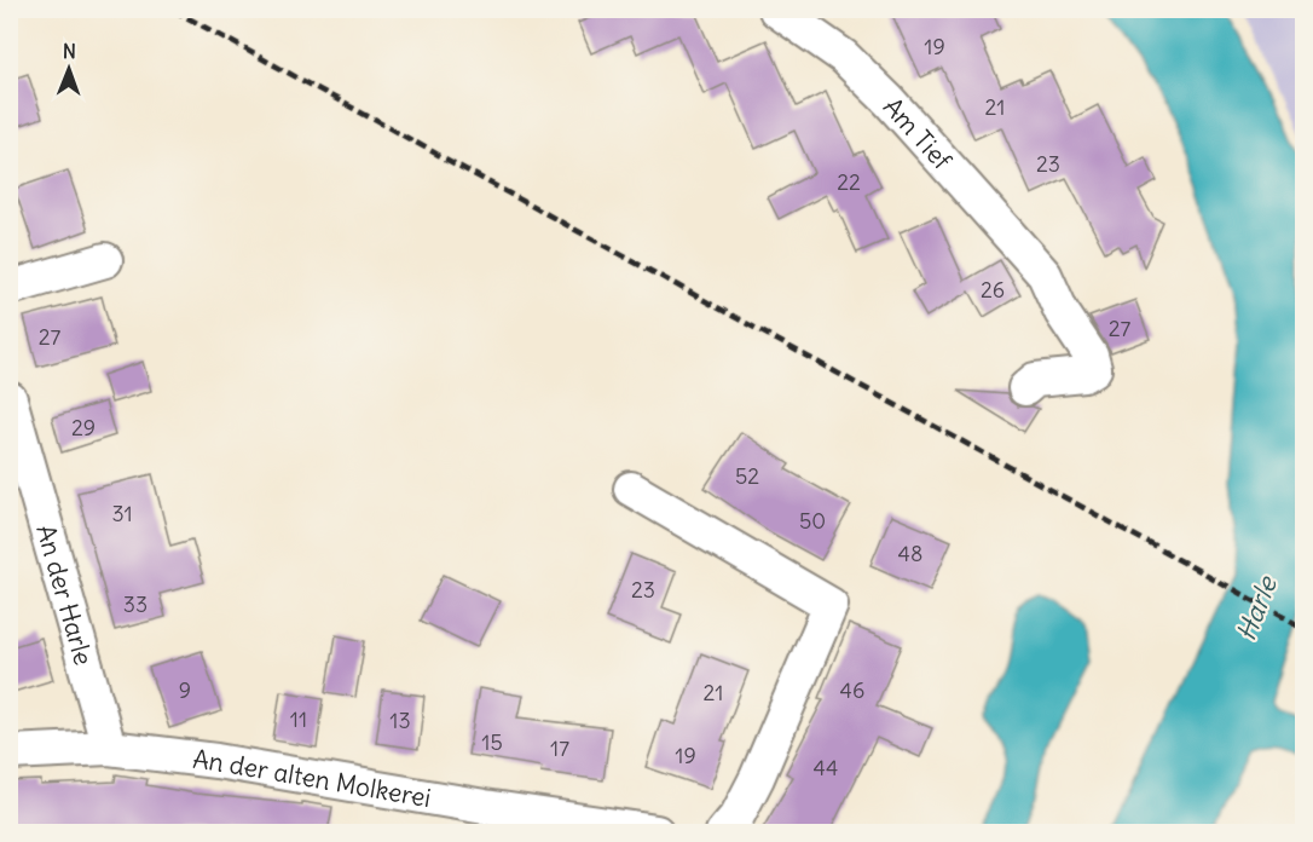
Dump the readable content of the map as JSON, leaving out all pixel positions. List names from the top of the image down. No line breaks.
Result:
{"streets":{"street":["Am Tief","An der Harle","An der alten Molkerei"]},"crossings":[["An der Harle","An der alten Molkerei"]],"water":["Harle"],"house_numbers":["19","21","23","22","26","27","27","29","52","31","50","48","23","33","9","46","21","11","13","15","17","19","44"],"north":"top"}
